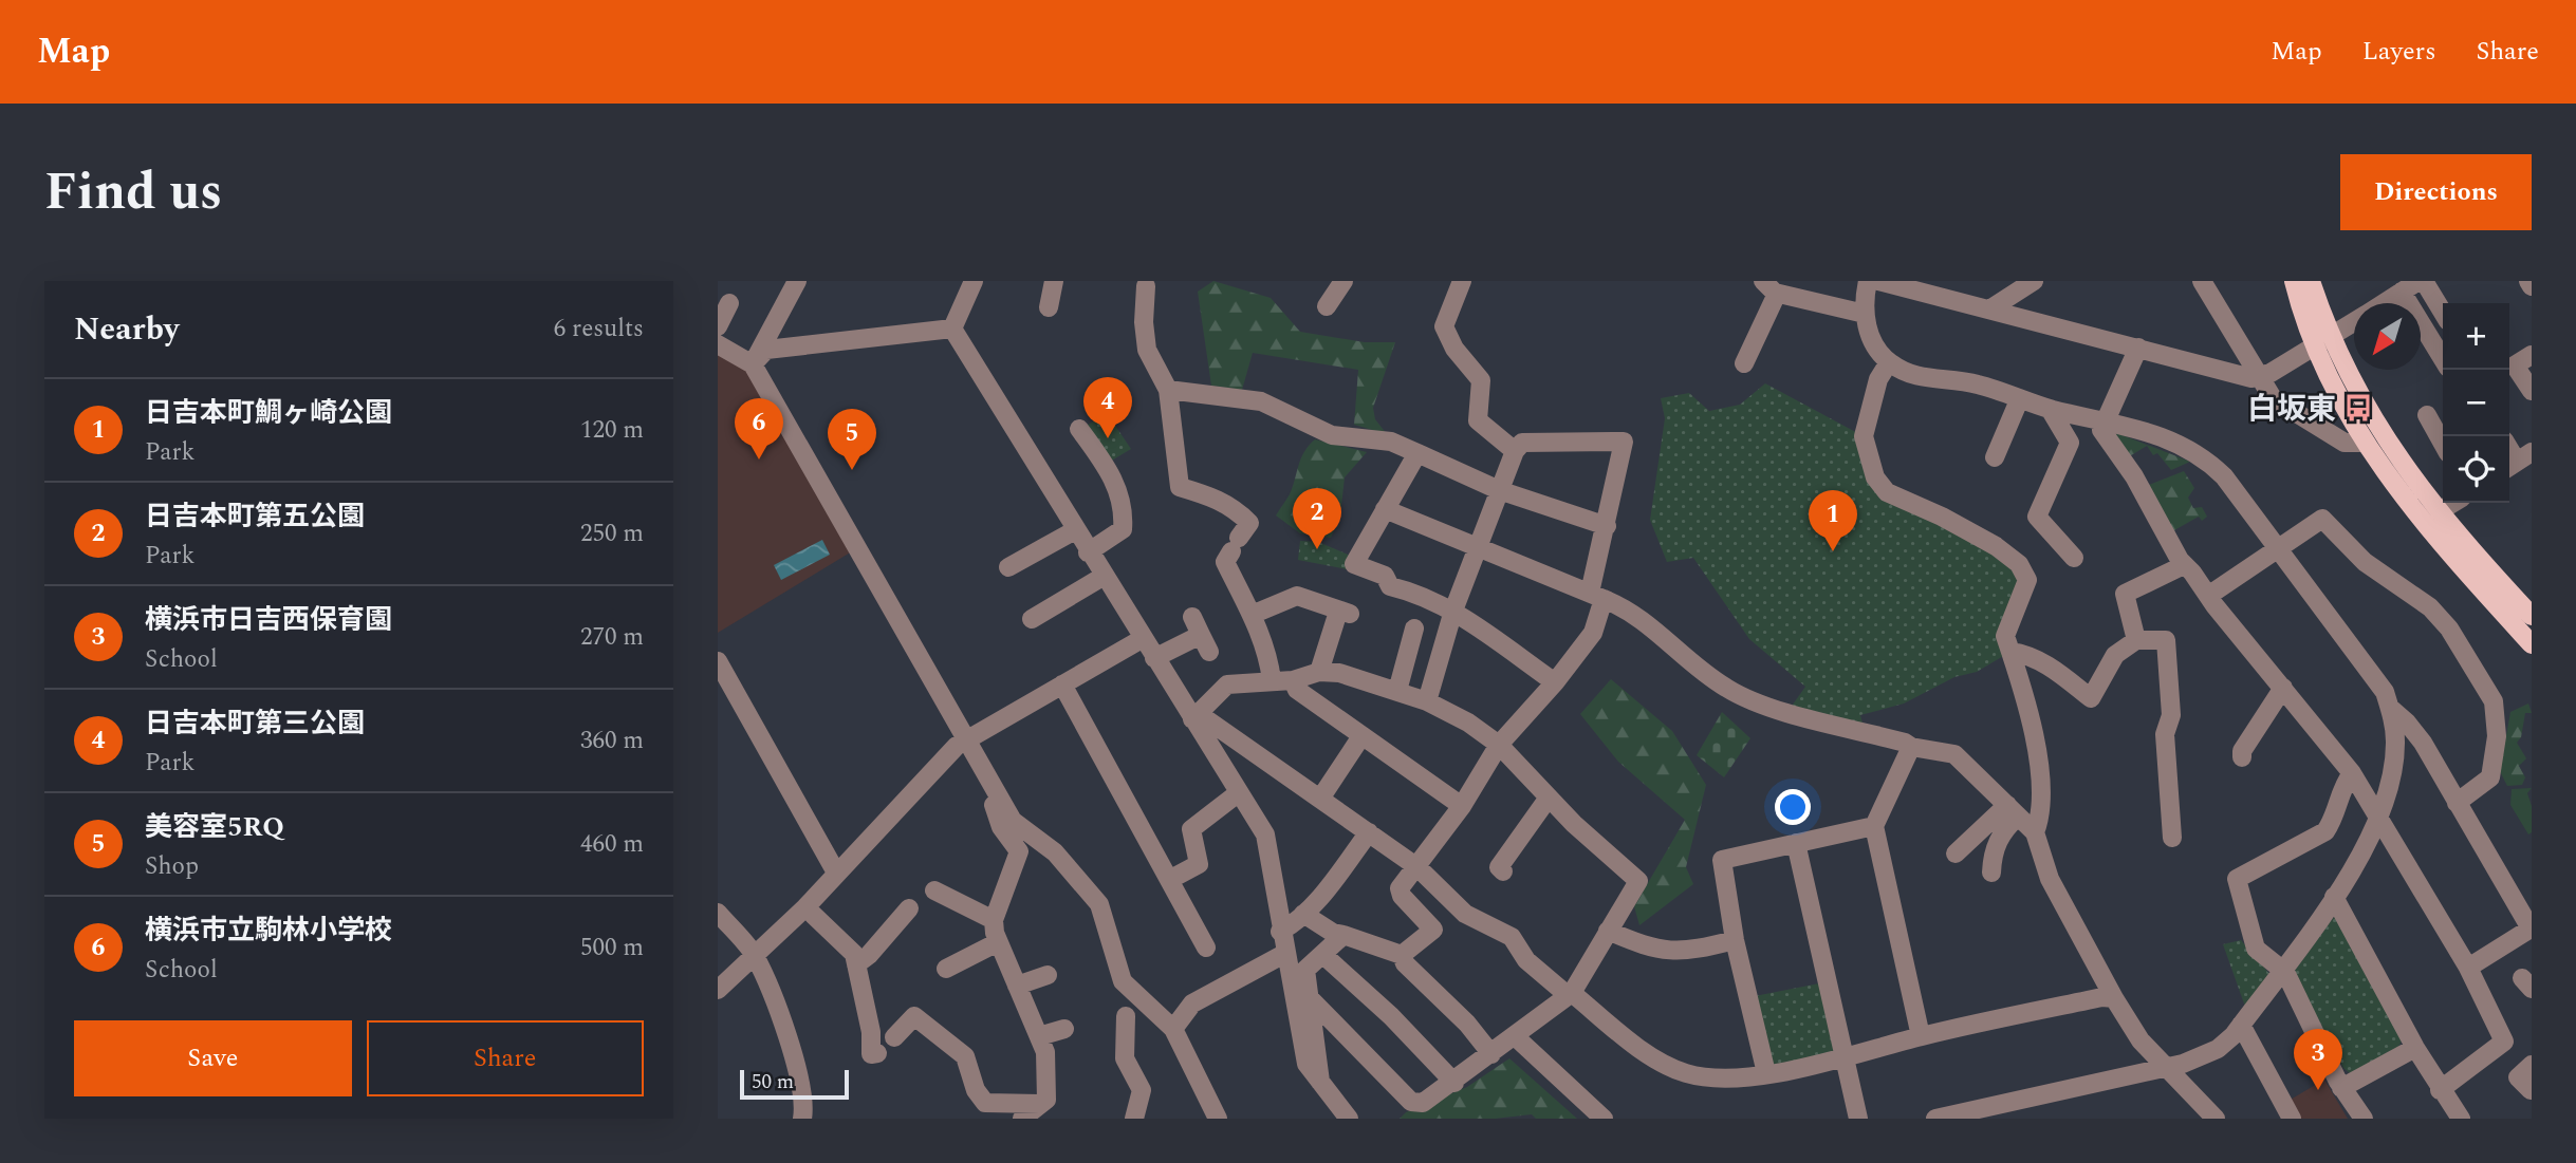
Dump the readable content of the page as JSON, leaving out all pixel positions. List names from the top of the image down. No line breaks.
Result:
{"places":{"bus stop":["白坂東"]},"scale_bar":"50 m","north":"bottom left","page":{"header":"Map","nav":["Map","Layers","Share"],"title":"Find us","buttons":["Directions",["Save","Share"]],"heading":["Nearby","6 results"],"map_buttons":["+","−"],"list":[{"mark":"1","name":"日吉本町鯛ヶ崎公園","note":"Park","value":"120 m"},{"mark":"2","name":"日吉本町第五公園","note":"Park","value":"250 m"},{"mark":"3","name":"横浜市日吉西保育園","note":"School","value":"270 m"},{"mark":"4","name":"日吉本町第三公園","note":"Park","value":"360 m"},{"mark":"5","name":"美容室5RQ","note":"Shop","value":"460 m"},{"mark":"6","name":"横浜市立駒林小学校","note":"School","value":"500 m"}],"pins":["4","6","5","2","1","3"],"scale":"50 m"}}
